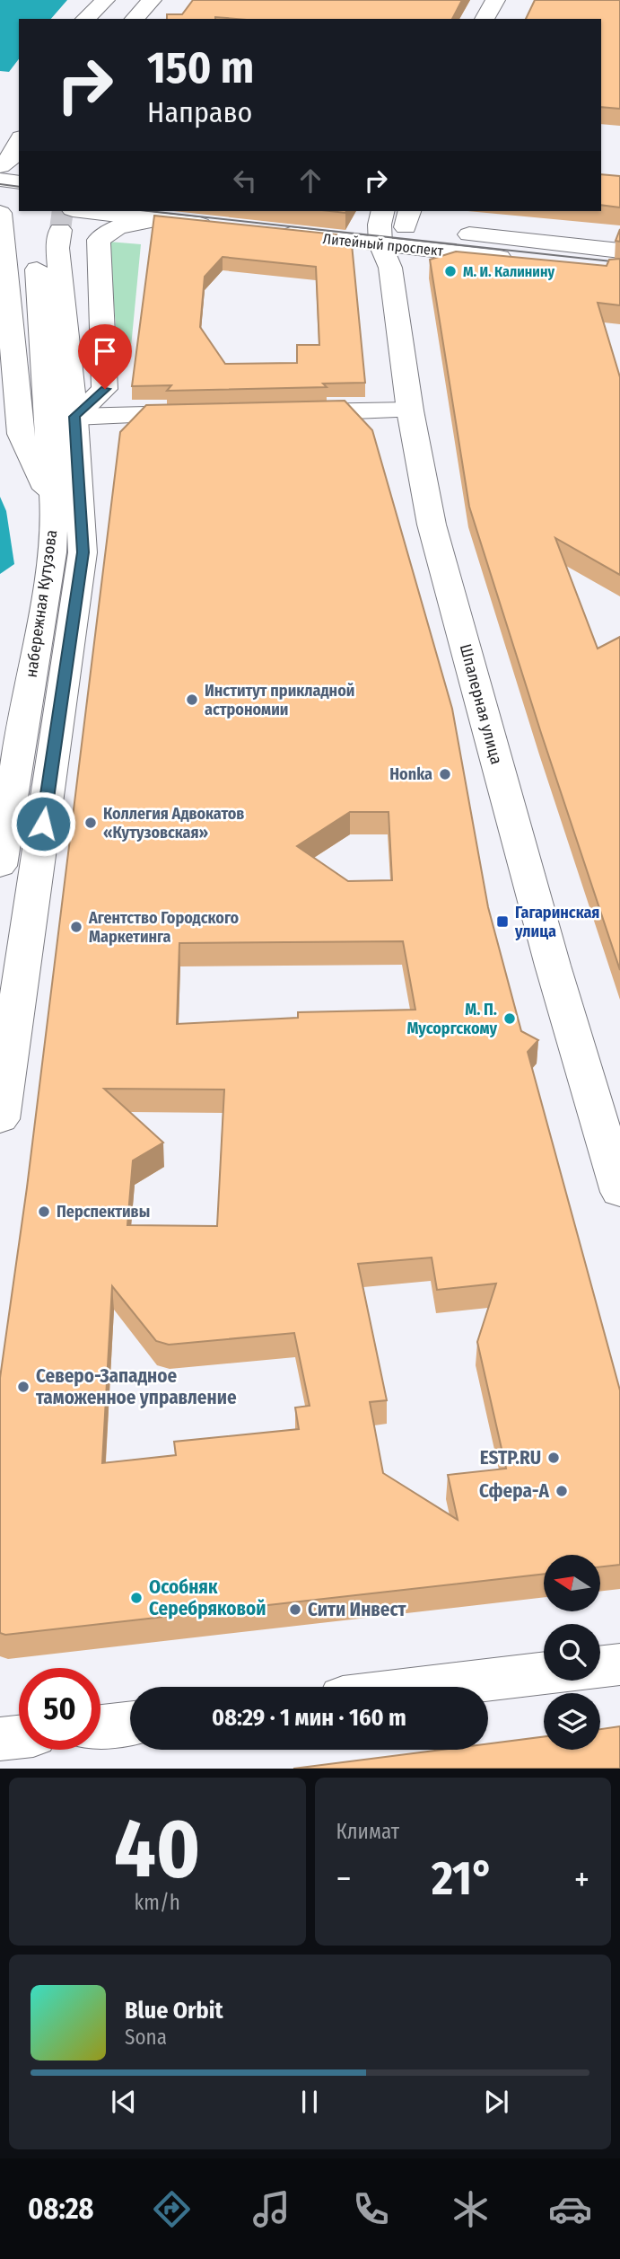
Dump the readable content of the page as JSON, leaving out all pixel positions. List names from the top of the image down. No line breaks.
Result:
{"streets":{"main road":["Литейный проспект","набережная Кутузова","Шпалерная улица"]},"crossings":[["Литейный проспект","Шпалерная улица"]],"places":{"other":["М. И. Калинину","Институт прикладной астрономии","Honka","Коллегия Адвокатов «Кутузовская»","Агентство Городского Маркетинга","М. П. Мусоргскому","Перспективы","Северо-Западное таможенное управление","ESTP.RU","Сфера-A","Особняк Серебряковой","Сити Инвест"],"transit":["Гагаринская улица"]},"north":"left","page":{"turn":["150 m","Направо"],"limit":"50","trip":"08:29 · 1 мин · 160 m","tile":[["40","km/h"],"Климат"],"heat":["−","21°","+"],"song":["Blue Orbit","Sona"],"tabs":"08:28"}}
